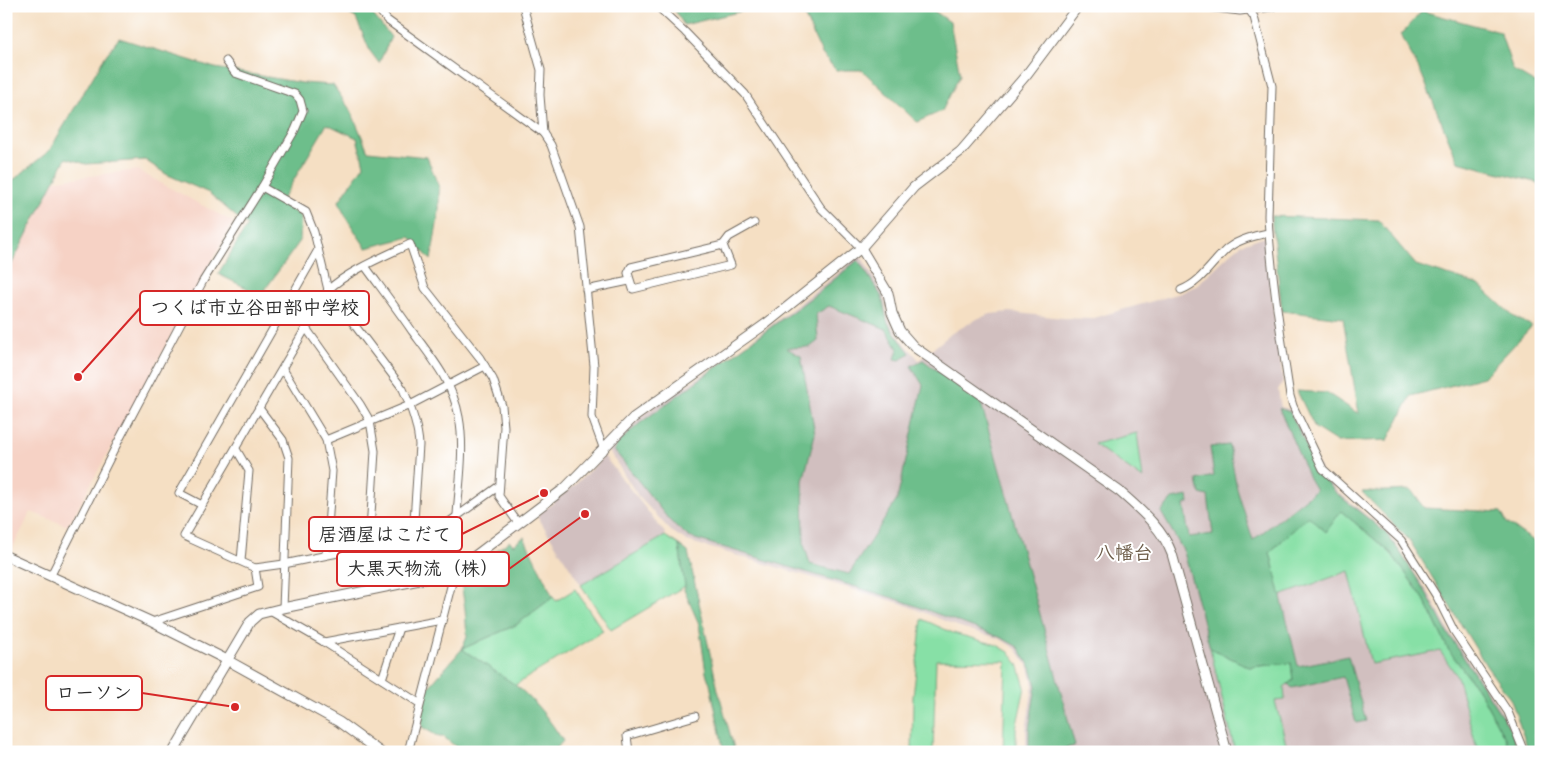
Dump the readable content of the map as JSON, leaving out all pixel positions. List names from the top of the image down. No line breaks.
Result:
{"districts":["八幡台"],"places":["つくば市立谷田部中学校","居酒屋はこだて","大黒天物流（株）","ローソン"]}
